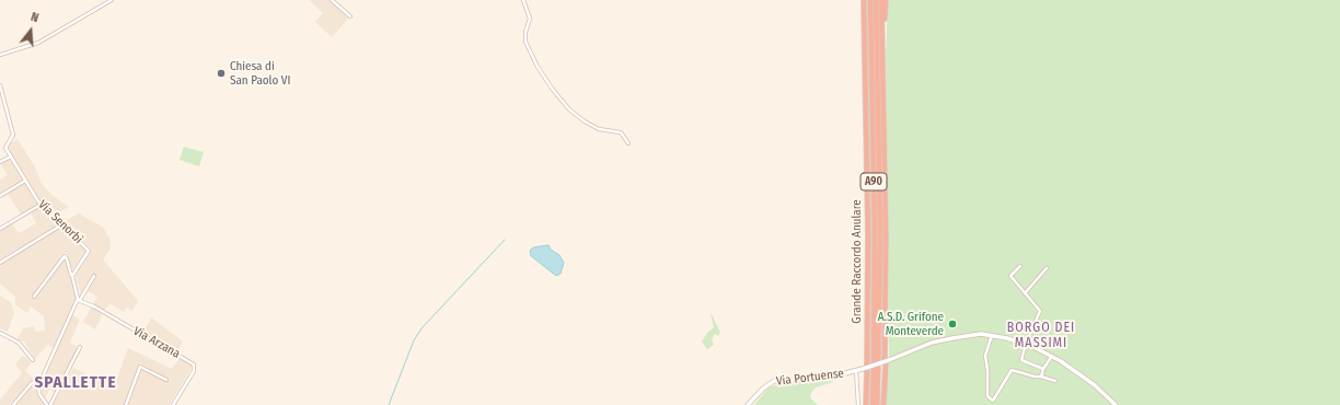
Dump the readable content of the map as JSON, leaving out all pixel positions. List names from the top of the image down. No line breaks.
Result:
{"streets":{"highway":["A90","Grande Raccordo Anulare"],"main road":["Via Portuense"],"street":["Via Senorbì","Via Arzana"]},"crossings":[["Grande Raccordo Anulare","Via Portuense"]],"districts":["BORGO DEI MASSIMI","SPALLETTE"],"places":["Chiesa di San Paolo VI","A.S.D. Grifone Monteverde"],"north":"top"}
